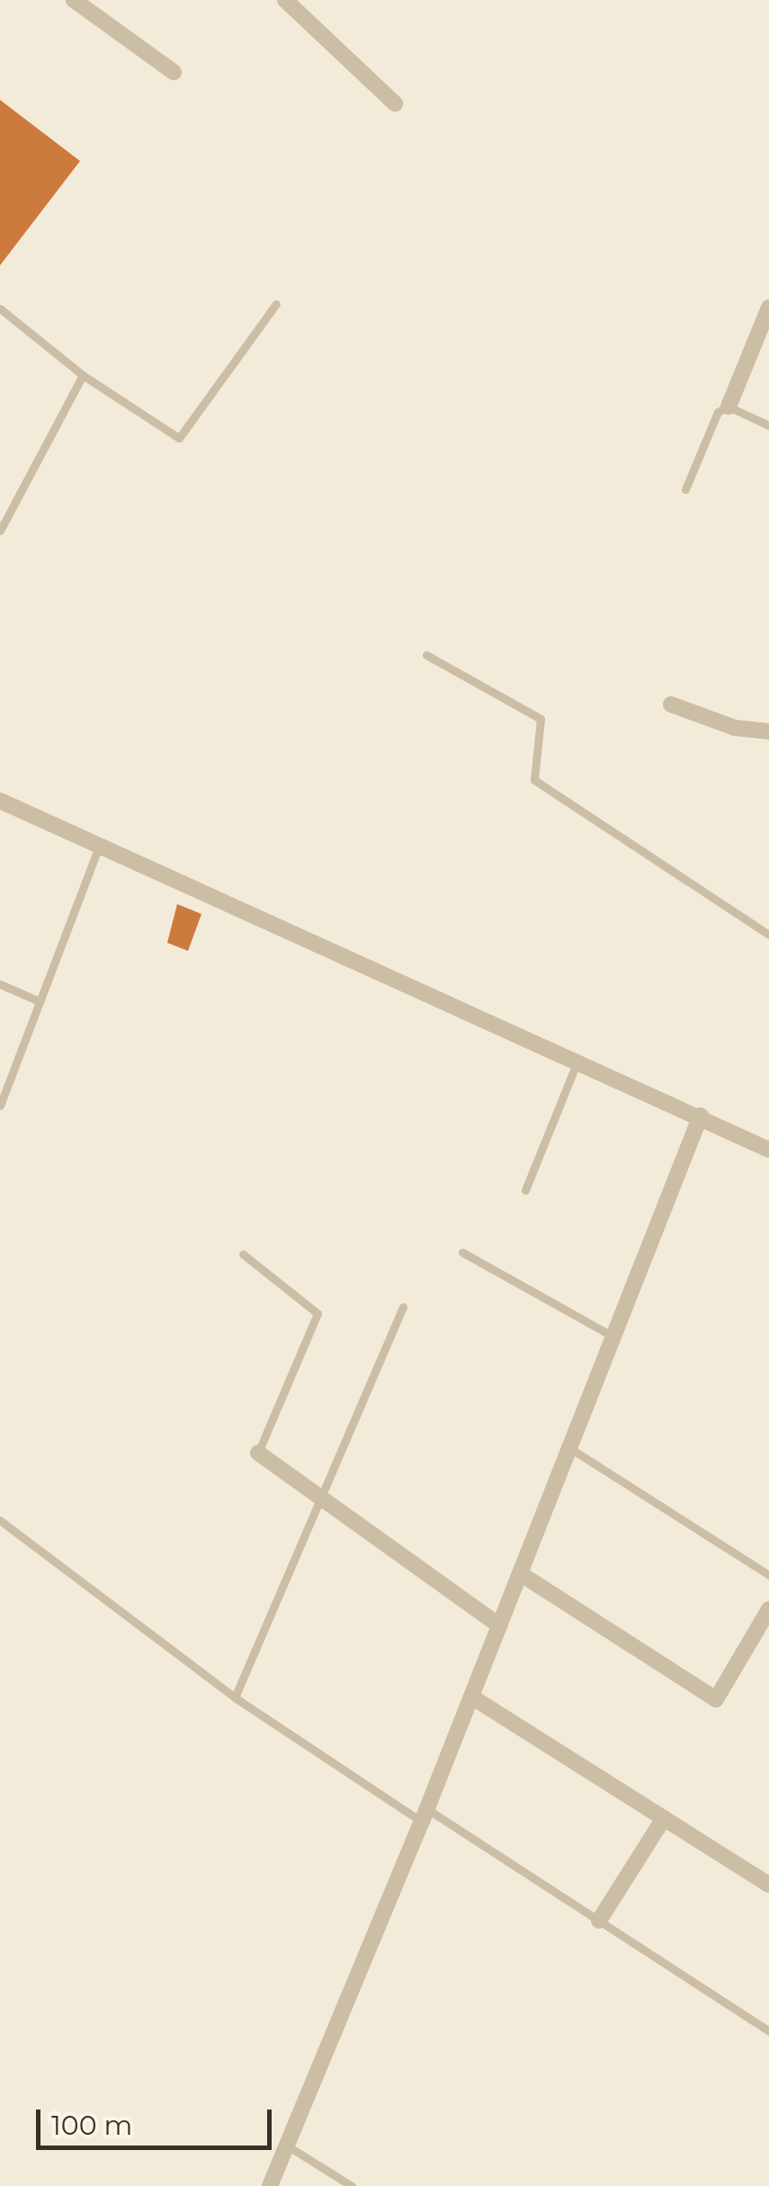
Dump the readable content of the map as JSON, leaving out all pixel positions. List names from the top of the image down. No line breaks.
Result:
{"scale_bar":"100 m"}
